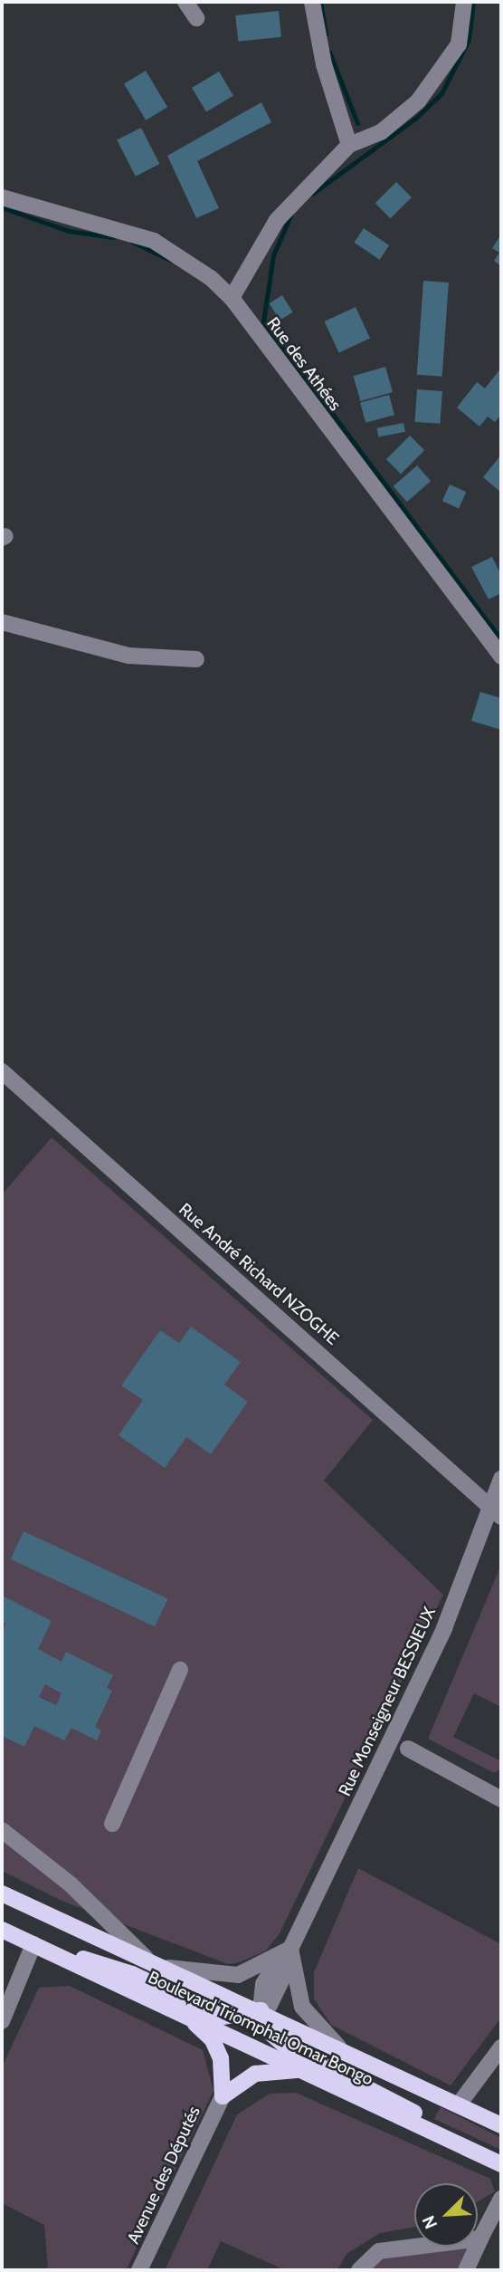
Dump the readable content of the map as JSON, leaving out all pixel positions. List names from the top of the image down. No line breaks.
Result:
{"streets":{"main road":["Boulevard Triomphal Omar Bongo"],"street":["Rue des Athées","Rue André Richard NZOGHE","Rue Monseigneur BESSIEUX","Avenue des Députés"]},"crossings":[["Rue André Richard NZOGHE","Rue Monseigneur BESSIEUX"],["Rue Monseigneur BESSIEUX","Boulevard Triomphal Omar Bongo"]],"north":"bottom left"}
